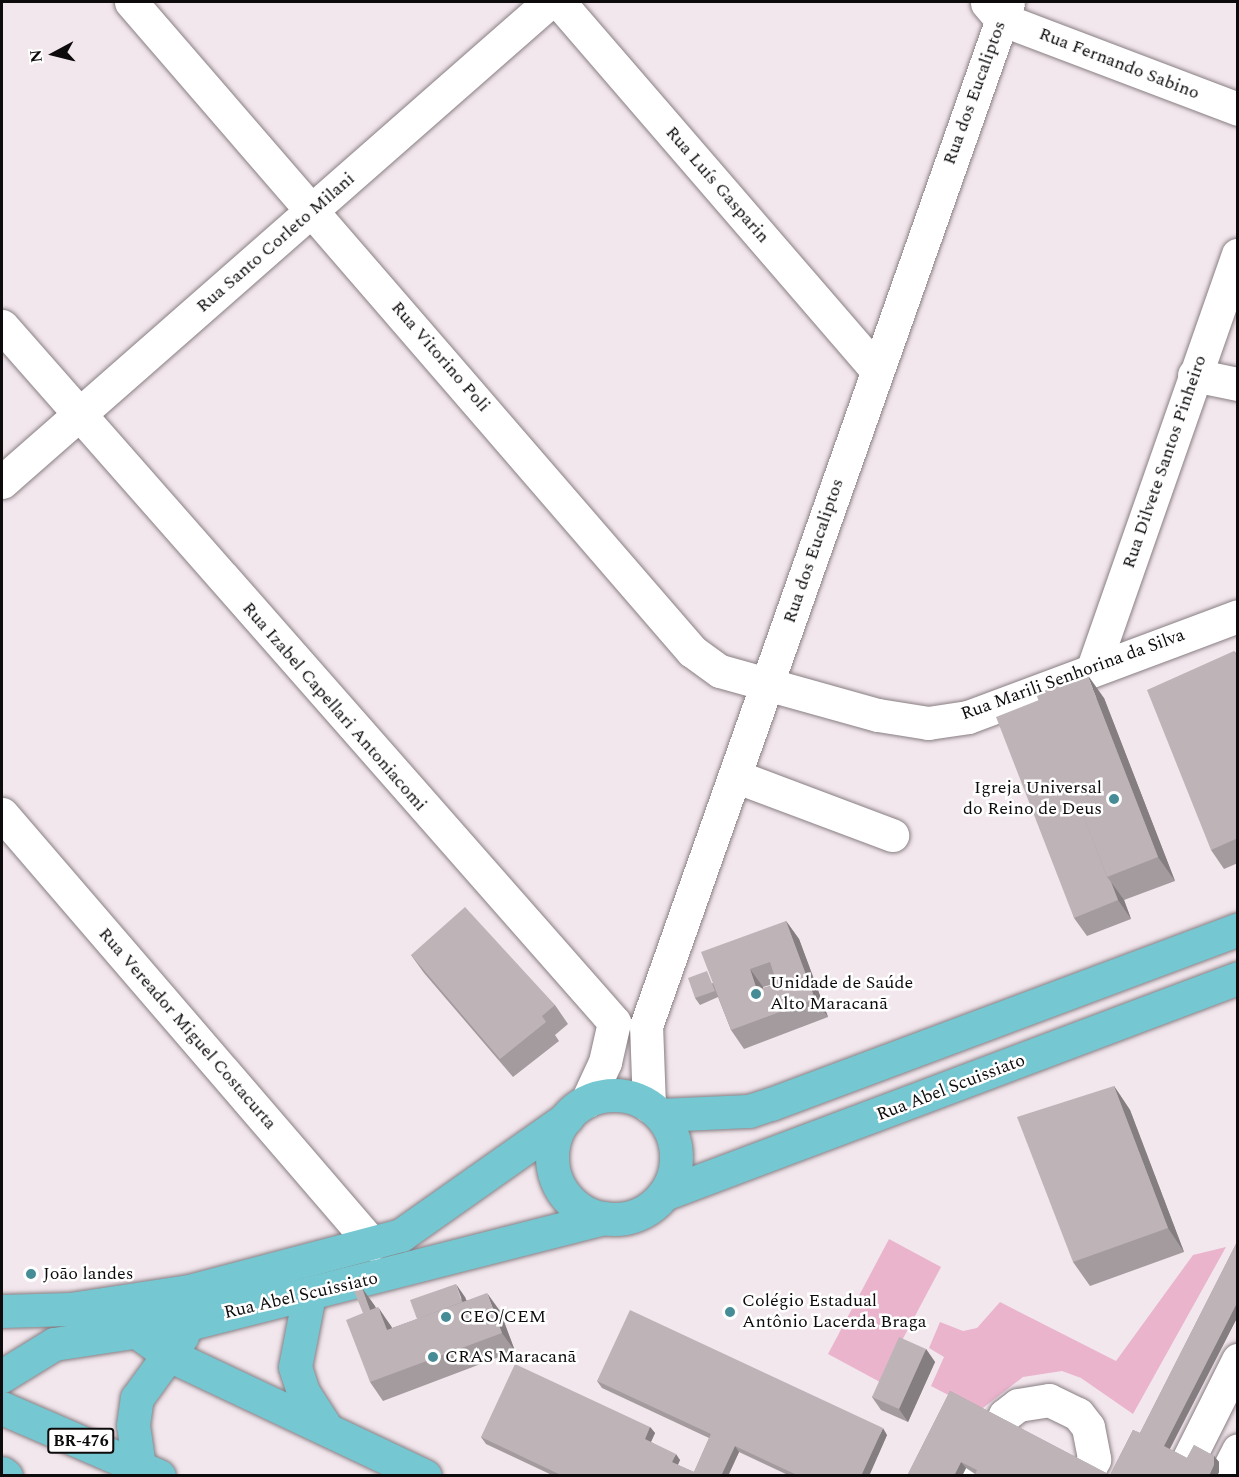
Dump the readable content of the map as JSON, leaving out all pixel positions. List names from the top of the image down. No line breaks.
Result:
{"streets":{"main road":["Rua Abel Scuissiato","BR-476"],"street":["Rua Fernando Sabino","Rua dos Eucaliptos","Rua Luís Gasparin","Rua Santo Corleto Milani","Rua Vitorino Poli","Rua Dilvete Santos Pinheiro","Rua Marili Senhorina da Silva","Rua Izabel Capellari Antoniacomi","Rua Vereador Miguel Costacurta"]},"crossings":[["Rua Fernando Sabino","Rua dos Eucaliptos"],["Rua dos Eucaliptos","Rua Luís Gasparin"],["Rua dos Eucaliptos","Rua Vitorino Poli"],["Rua dos Eucaliptos","Rua Marili Senhorina da Silva"],["Rua dos Eucaliptos","Rua Abel Scuissiato"],["Rua Santo Corleto Milani","Rua Vitorino Poli"],["Rua Santo Corleto Milani","Rua Izabel Capellari Antoniacomi"],["Rua Vitorino Poli","Rua Marili Senhorina da Silva"],["Rua Dilvete Santos Pinheiro","Rua Marili Senhorina da Silva"],["Rua Vereador Miguel Costacurta","Rua Abel Scuissiato"]],"places":["Igreja Universal do Reino de Deus","Unidade de Saúde Alto Maracanã","João landes","Colégio Estadual Antônio Lacerda Braga","CEO/CEM","CRAS Maracanã"],"north":"left"}
